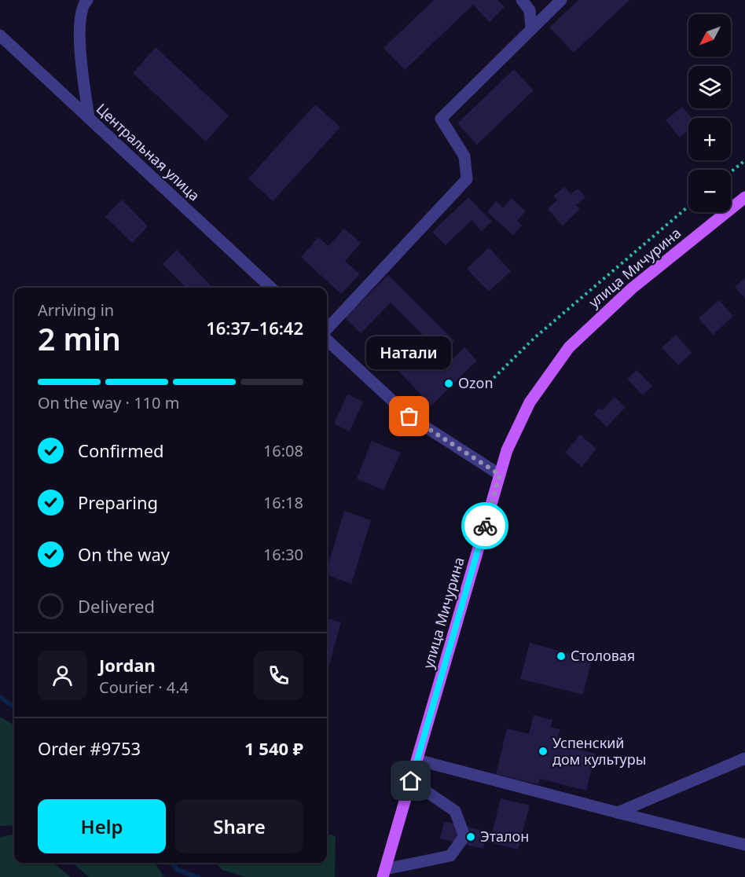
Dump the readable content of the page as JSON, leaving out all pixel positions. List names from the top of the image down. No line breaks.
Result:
{"streets":{"main road":["улица Мичурина"],"street":["Центральная улица"]},"places":["Ozon","Натали","Столовая","Успенский дом культуры","Эталон"],"north":"bottom left","page":{"map_buttons":["+","−"],"heading":["2 min","Arriving in","16:37–16:42"],"panel":["Jordan","Courier · 4.4","Order #9753","1 540 ₽"],"bubble":"Натали","bar":"On the way · 110 m","list":[["Confirmed","16:08"],["Preparing","16:18"],["On the way","16:30"],"Delivered"],"buttons":["Help","Share"]}}
